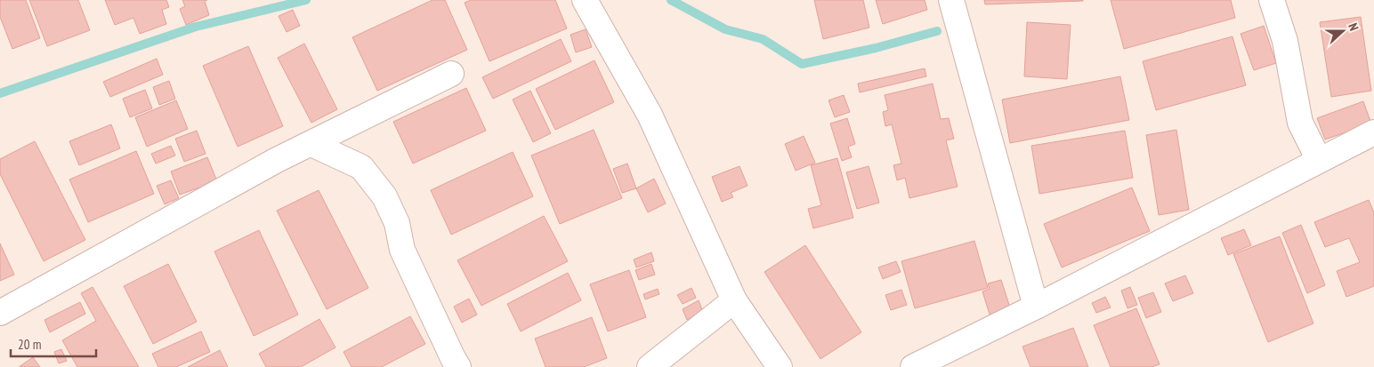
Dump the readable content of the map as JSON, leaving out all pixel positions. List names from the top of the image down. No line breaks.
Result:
{"scale_bar":"20 m","north":"right"}
